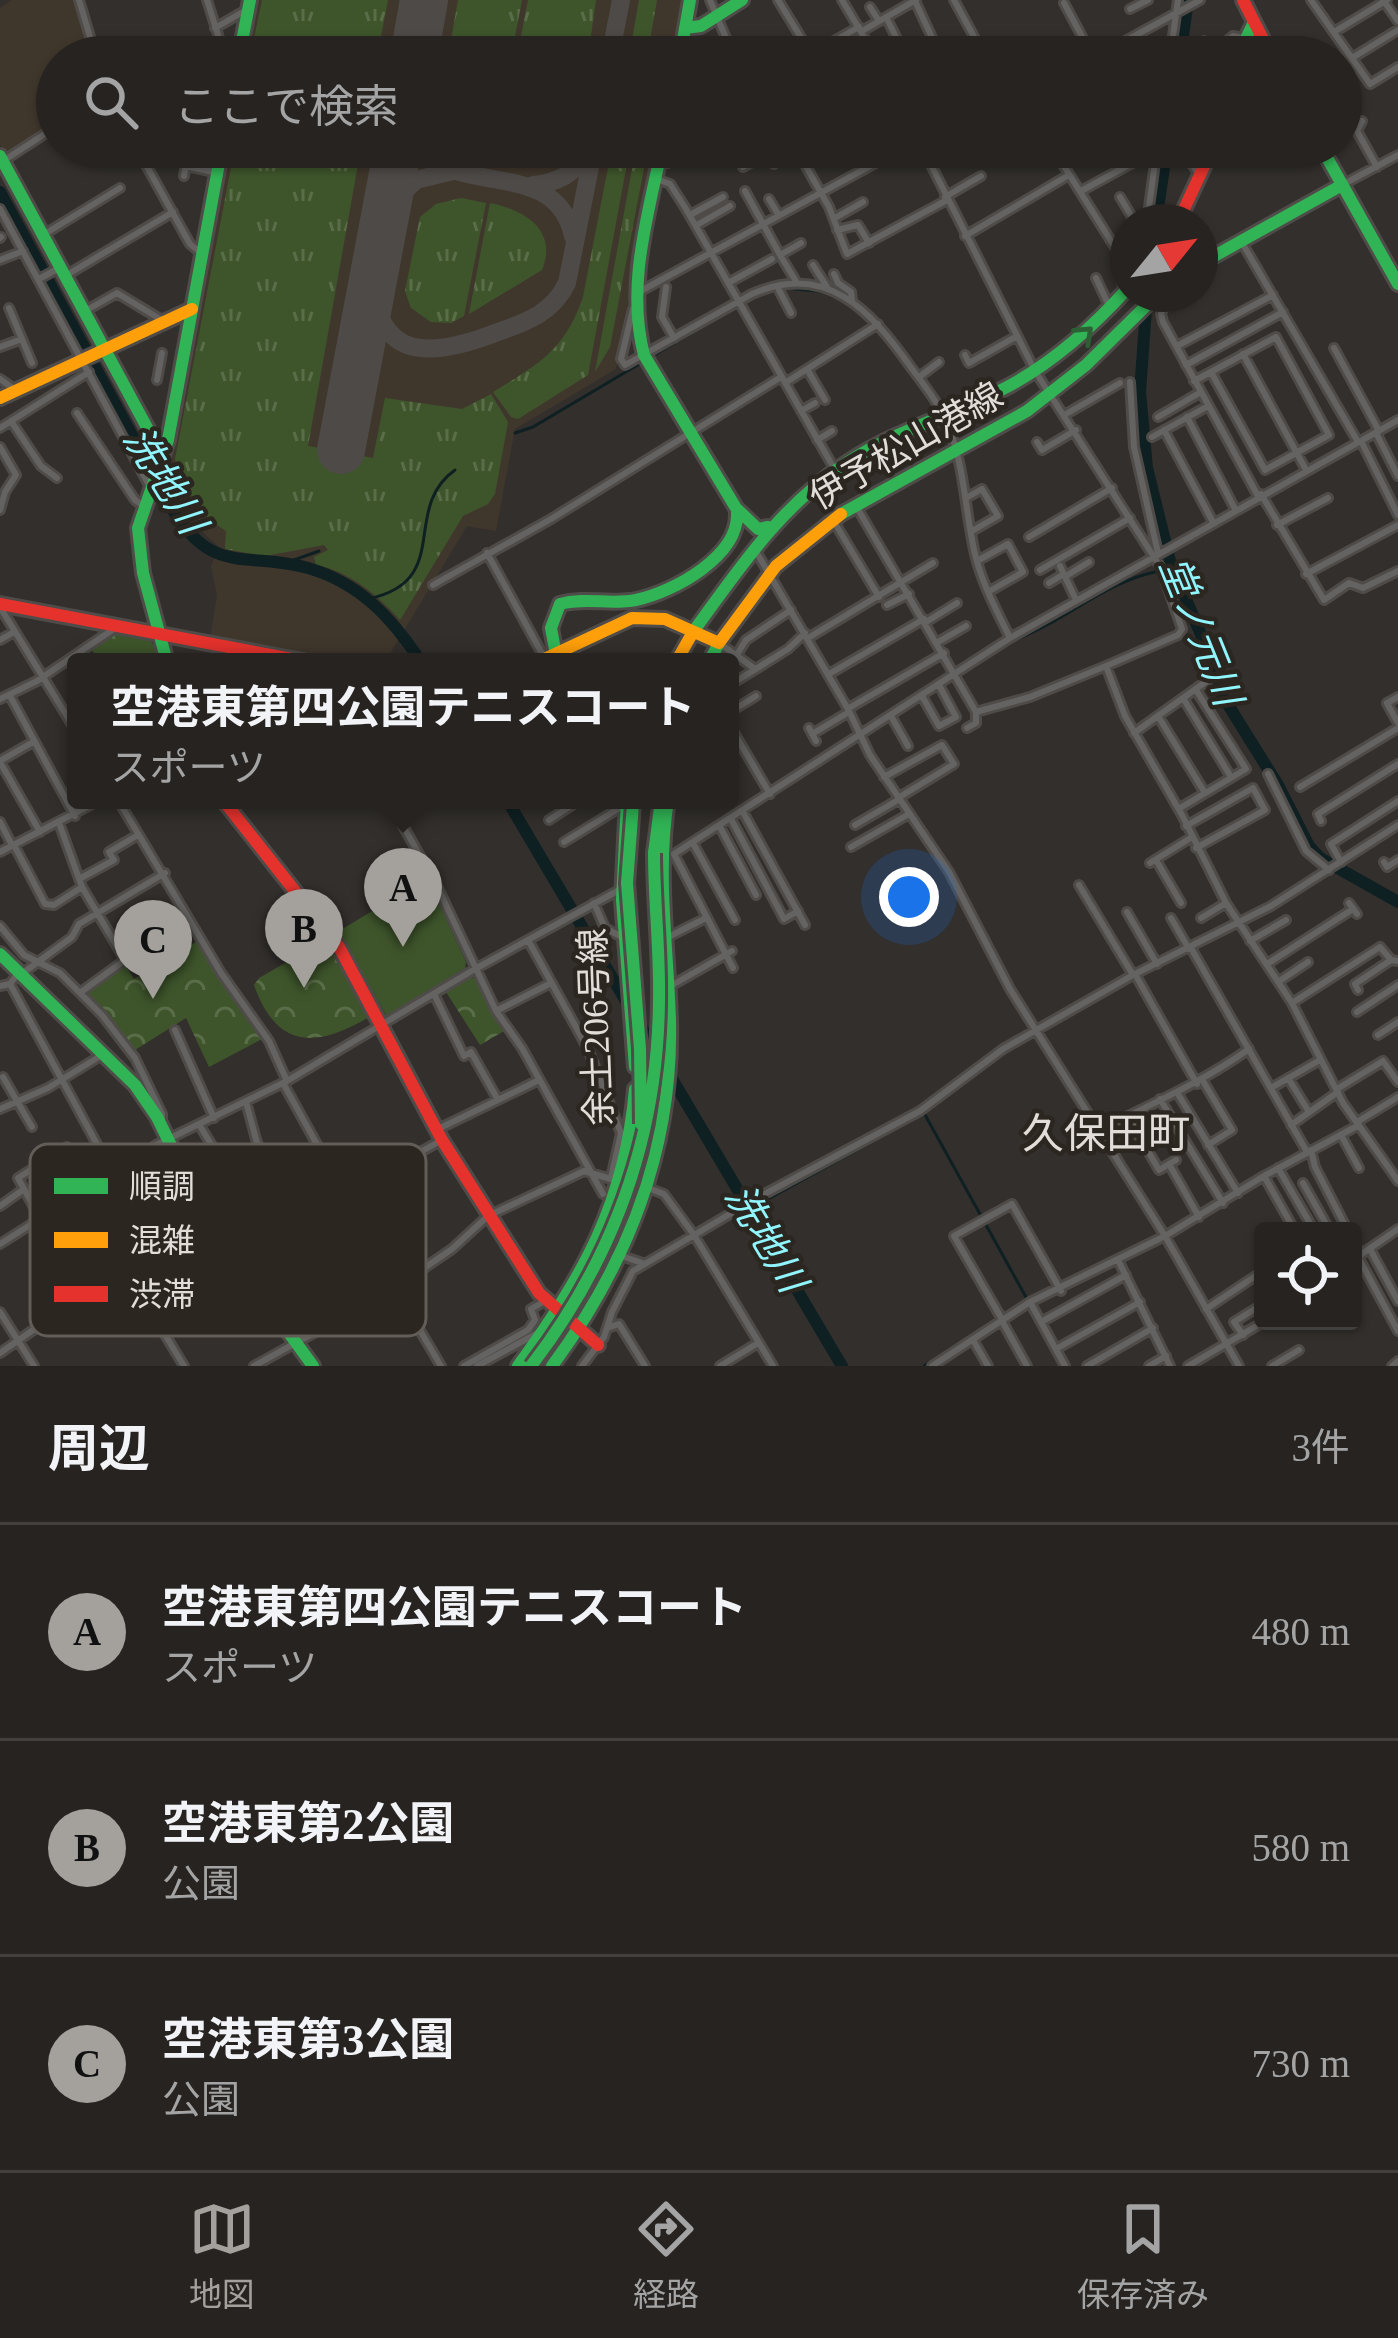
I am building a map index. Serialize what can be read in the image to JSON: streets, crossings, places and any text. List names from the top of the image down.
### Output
{
  "streets": {
    "main road": ["伊予松山港線", "余土206号線"]
  },
  "districts": ["久保田町"],
  "water": ["洗地川", "堂ノ元川"],
  "legend": ["順調", "混雑", "渋滞"],
  "north": "top right",
  "page": {
    "search": "ここで検索",
    "popup": ["空港東第四公園テニスコート", "スポーツ"],
    "pins": ["A", "B", "C"],
    "heading": ["周辺", "3件"],
    "list": [
      {
        "mark": "A",
        "name": "空港東第四公園テニスコート",
        "note": "スポーツ",
        "value": "480 m"
      },
      {
        "mark": "B",
        "name": "空港東第2公園",
        "note": "公園",
        "value": "580 m"
      },
      {
        "mark": "C",
        "name": "空港東第3公園",
        "note": "公園",
        "value": "730 m"
      }
    ],
    "nav": ["地図", "経路", "保存済み"]
  }
}
